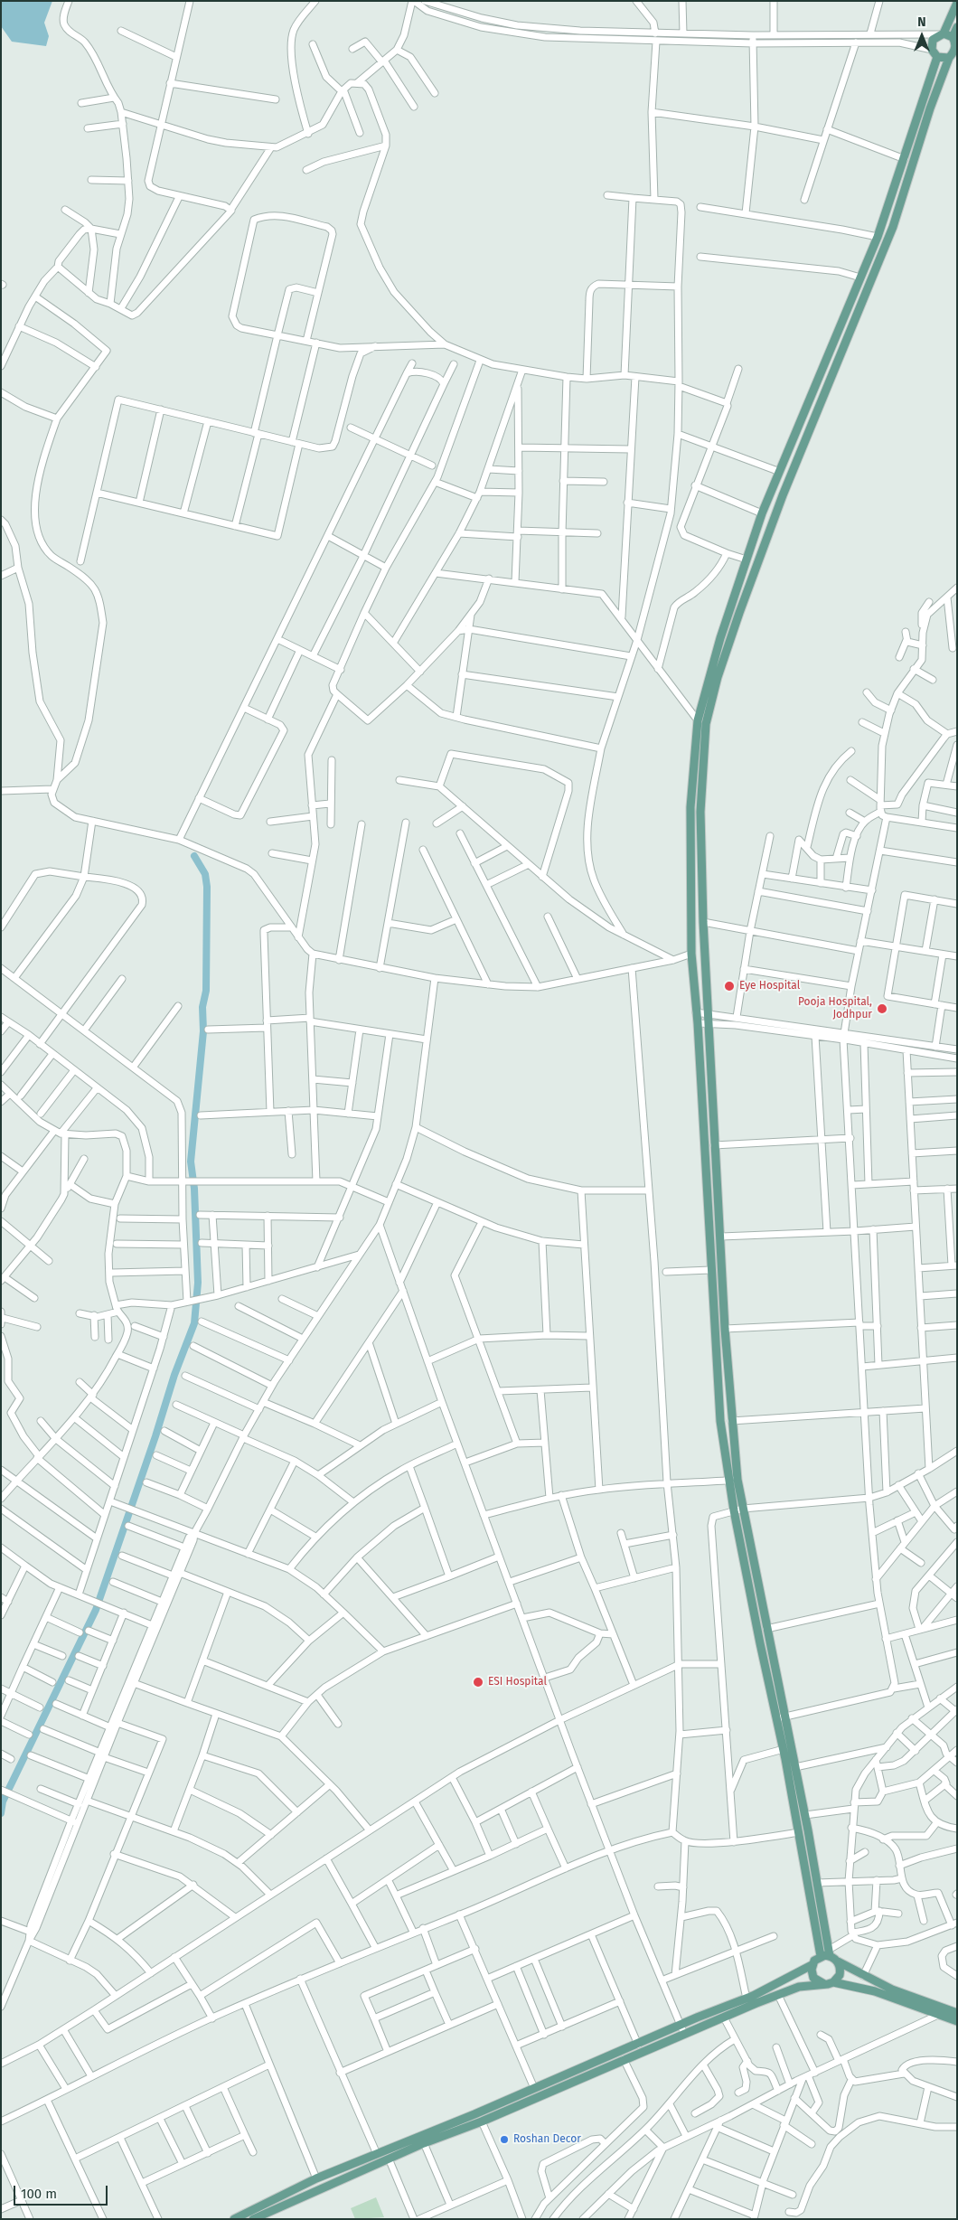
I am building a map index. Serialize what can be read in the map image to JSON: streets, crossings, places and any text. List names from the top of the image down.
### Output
{
  "places": [
    "Eye Hospital",
    "Pooja Hospital, Jodhpur",
    "ESI Hospital",
    "Roshan Decor"
  ],
  "scale_bar": "100 m",
  "north": "top"
}
